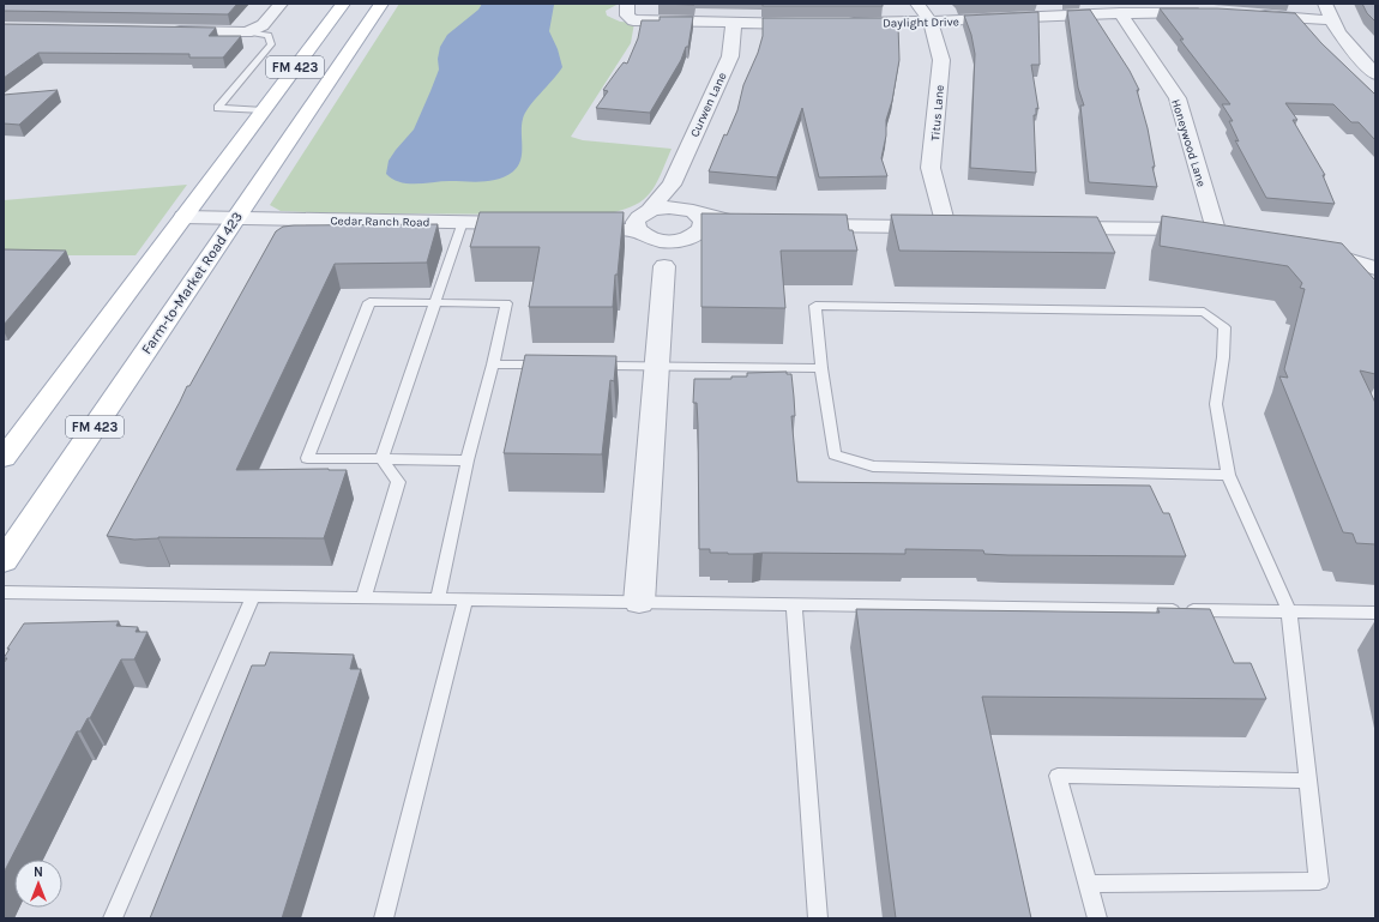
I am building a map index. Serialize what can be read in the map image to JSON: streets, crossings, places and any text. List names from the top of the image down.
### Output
{
  "streets": {
    "main road": ["FM 423", "Farm-to-Market Road 423"],
    "street": [
      "Daylight Drive",
      "Curwen Lane",
      "Titus Lane",
      "Honeywood Lane",
      "Cedar Ranch Road"
    ]
  },
  "crossings": [
    ["Daylight Drive", "Titus Lane"],
    ["Daylight Drive", "Honeywood Lane"],
    ["FM 423", "Cedar Ranch Road"],
    ["Cedar Ranch Road", "Farm-to-Market Road 423"]
  ],
  "north": "top"
}
